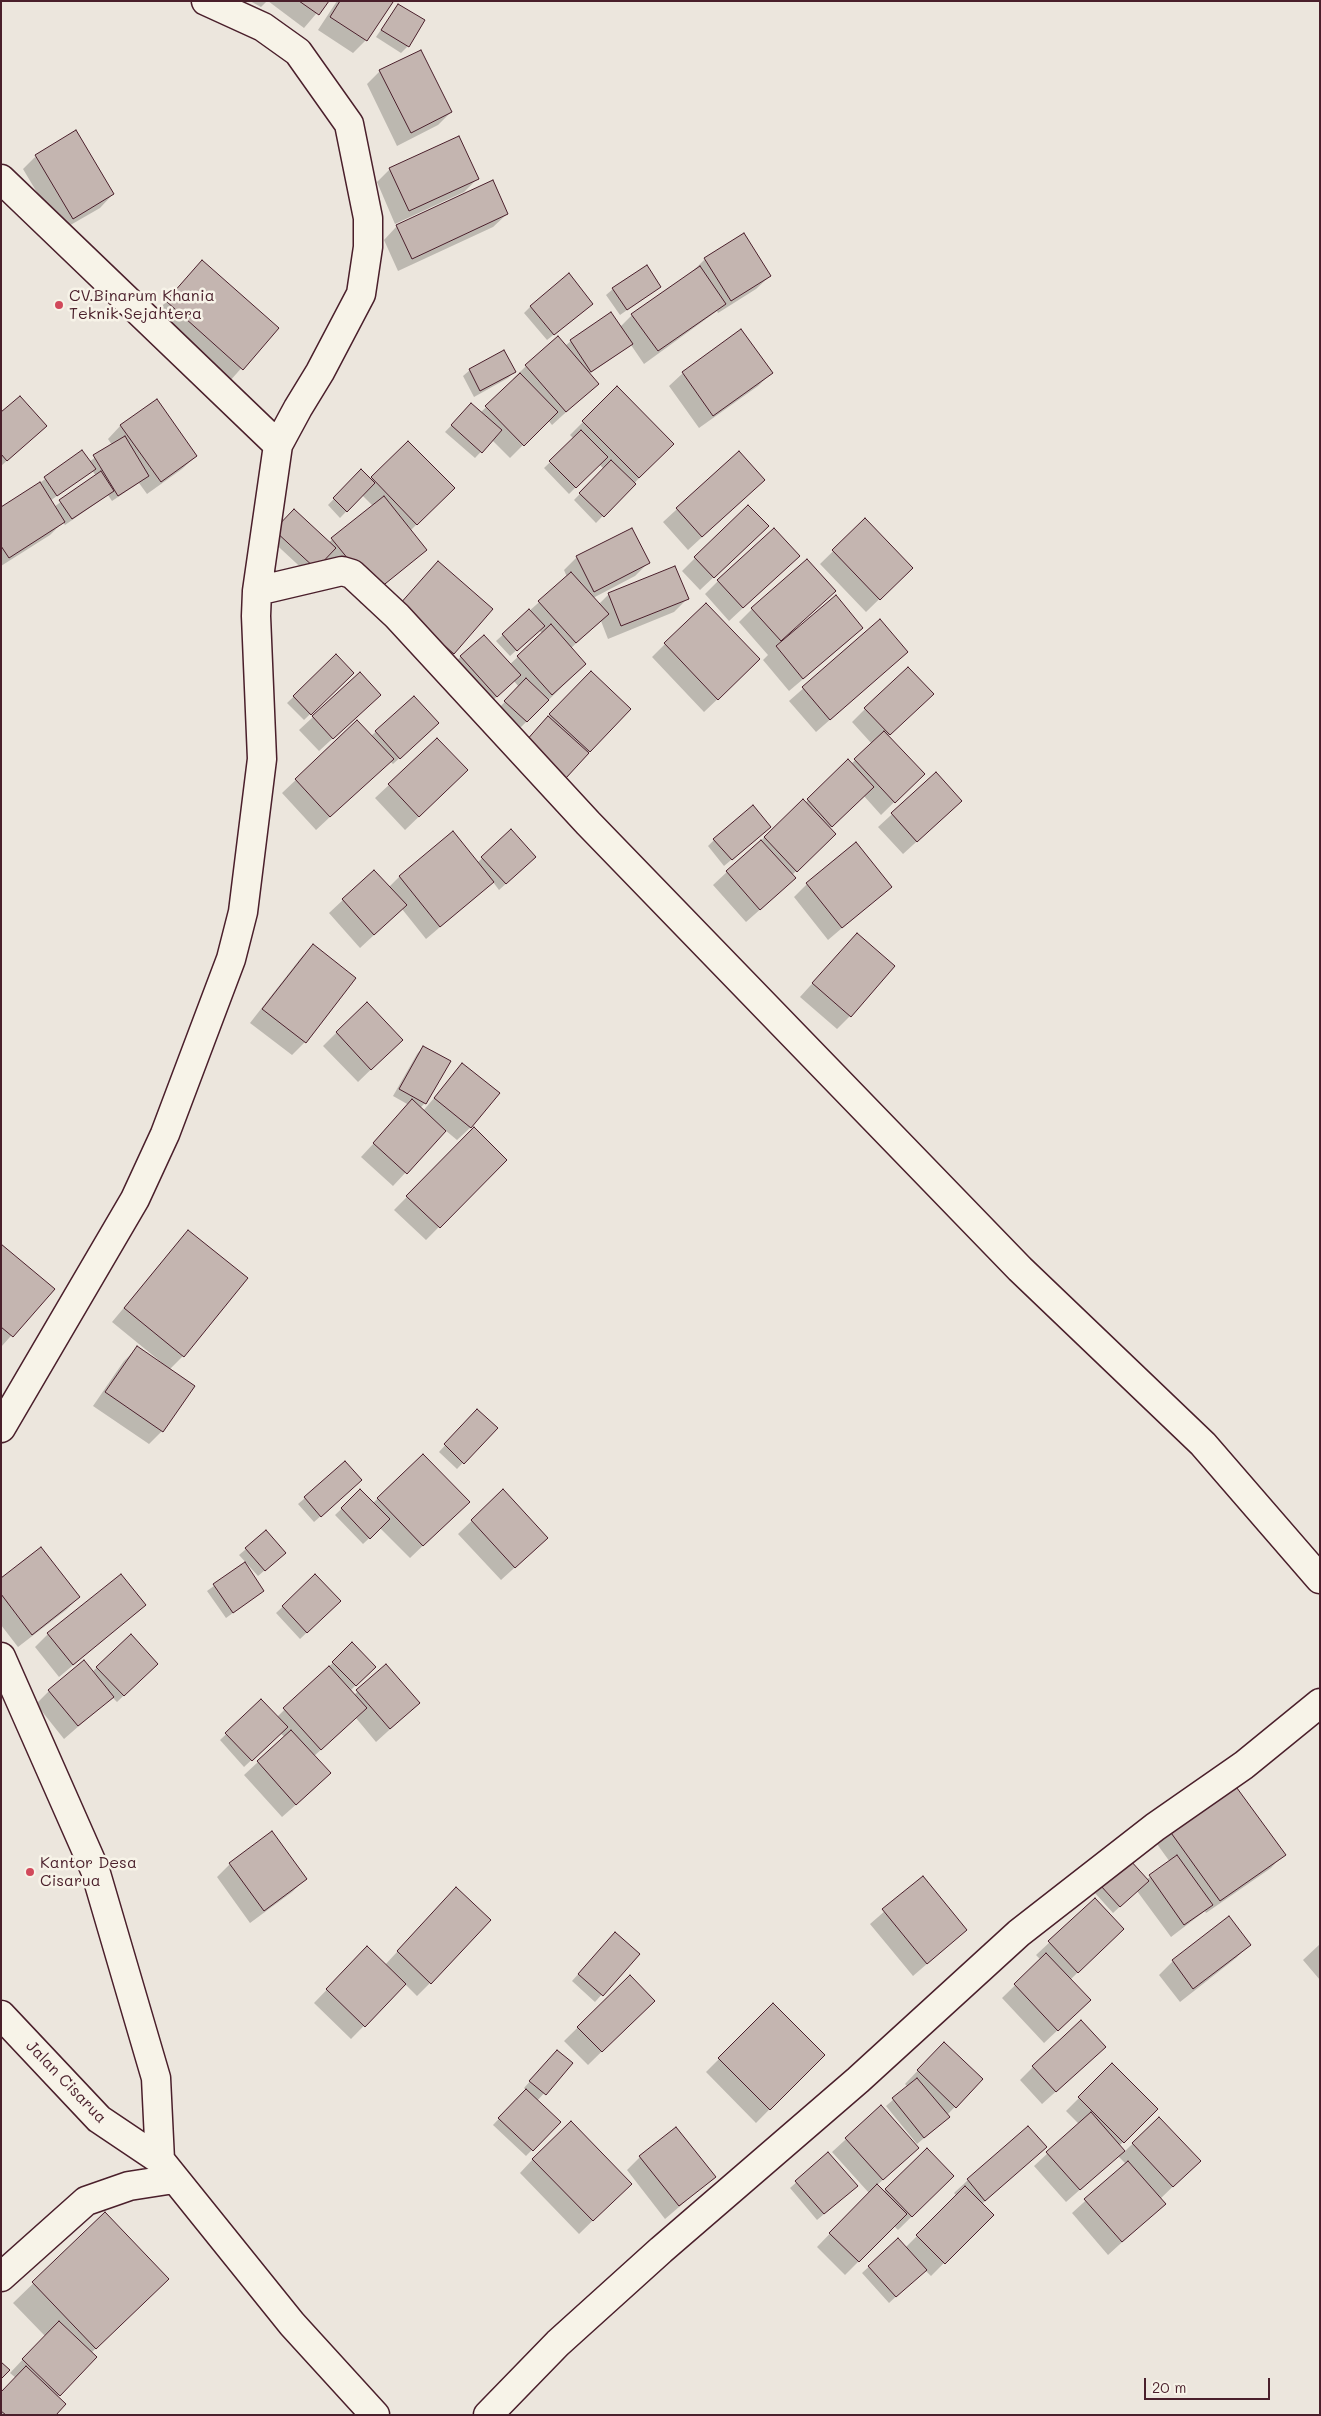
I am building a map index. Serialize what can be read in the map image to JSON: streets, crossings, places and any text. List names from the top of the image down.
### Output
{
  "streets": {
    "street": ["Jalan Cisarua"]
  },
  "places": ["CV.Binarum Khania Teknik Sejahtera", "Kantor Desa Cisarua"],
  "scale_bar": "20 m"
}
